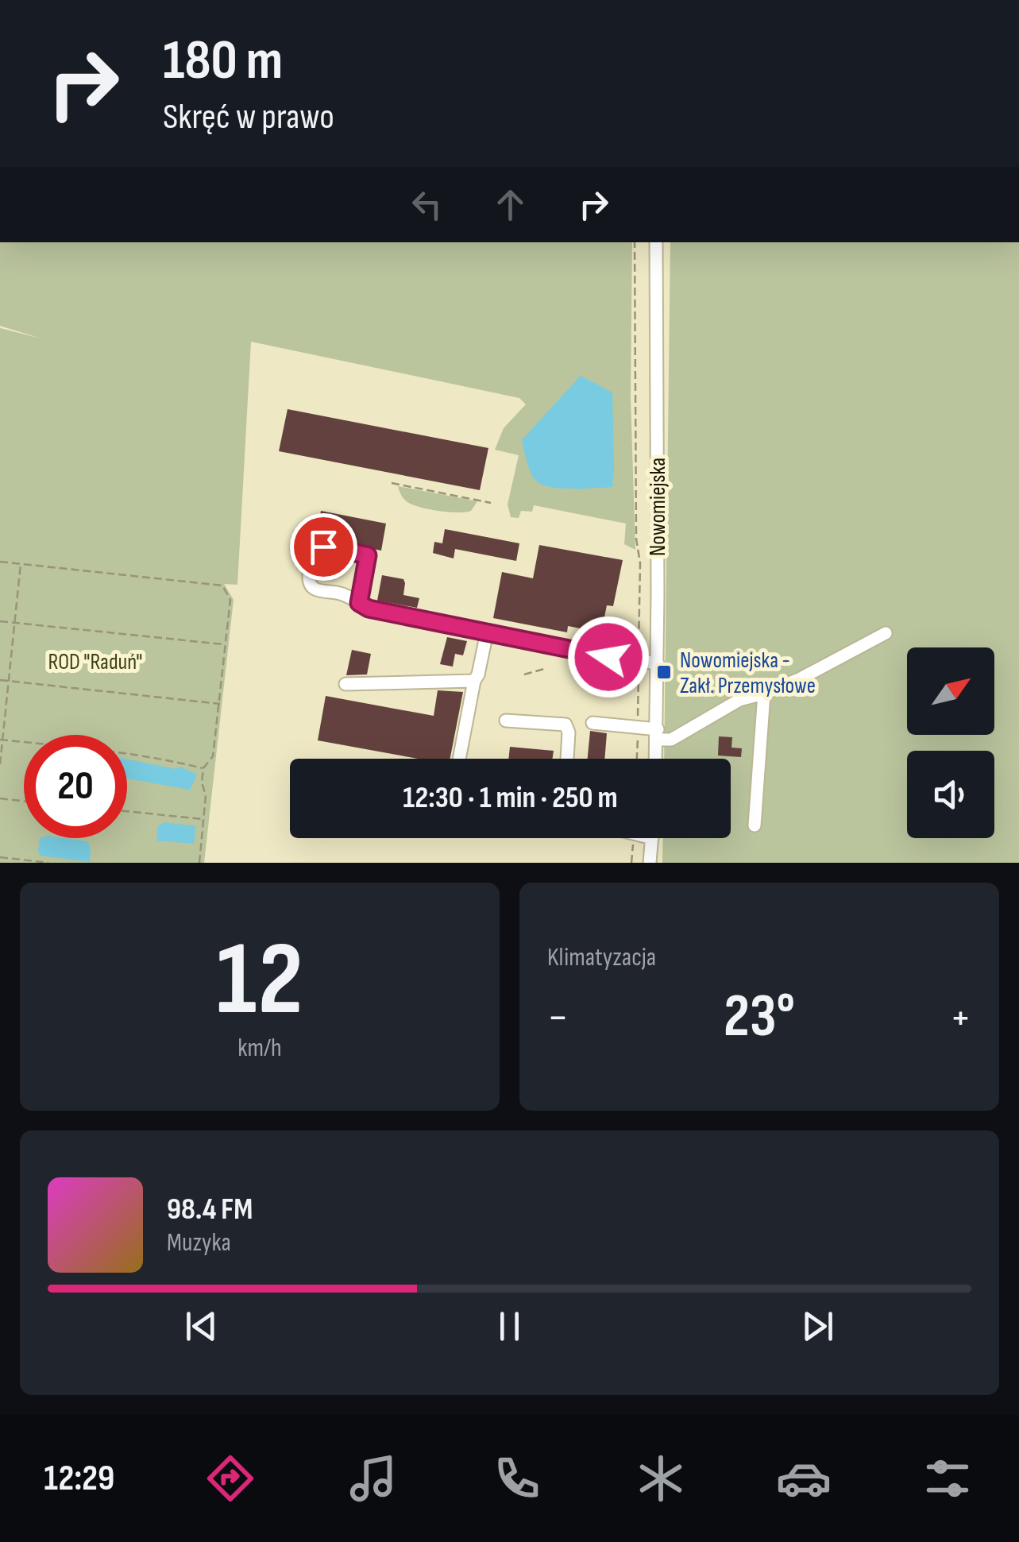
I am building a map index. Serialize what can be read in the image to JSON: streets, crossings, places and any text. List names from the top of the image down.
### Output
{
  "streets": {
    "street": ["Nowomiejska"]
  },
  "parks": ["ROD \"Raduń\""],
  "places": {
    "transit": ["Nowomiejska - Zakł. Przemysłowe"]
  },
  "north": "top right",
  "page": {
    "turn": ["180 m", "Skręć w prawo"],
    "limit": "20",
    "trip": "12:30 · 1 min · 250 m",
    "tile": [
      ["12", "km/h"],
      "Klimatyzacja"
    ],
    "heat": ["−", "23°", "+"],
    "song": ["98.4 FM", "Muzyka"],
    "tabs": "12:29"
  }
}
